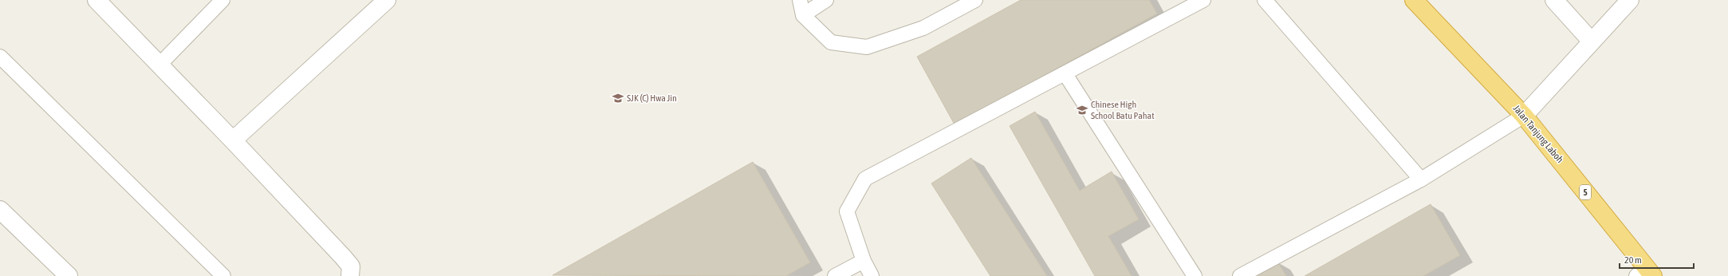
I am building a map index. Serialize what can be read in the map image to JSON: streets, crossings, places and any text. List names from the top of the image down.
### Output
{
  "streets": {
    "highway": ["Jalan Tanjung Laboh", "5"]
  },
  "places": {
    "school or university": ["SJK (C) Hwa Jin", "Chinese High School Batu Pahat"]
  },
  "scale_bar": "20 m"
}
